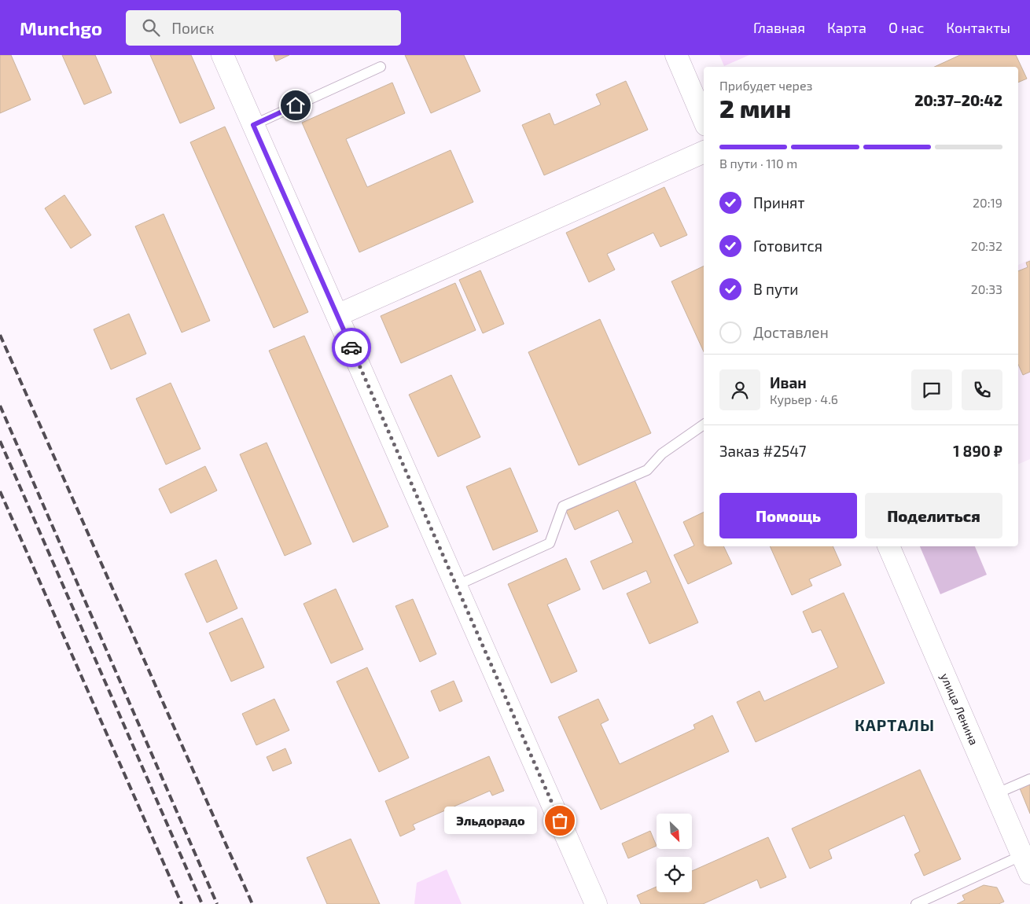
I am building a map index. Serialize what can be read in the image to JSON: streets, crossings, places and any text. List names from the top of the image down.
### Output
{
  "streets": {
    "street": ["улица Ленина"]
  },
  "districts": ["КАРТАЛЫ"],
  "places": ["Эльдорадо"],
  "north": "bottom right",
  "page": {
    "header": "Munchgo",
    "search": "Поиск",
    "nav": [
      "Главная",
      "Карта",
      "О нас",
      "Контакты"
    ],
    "heading": ["2 мин", "Прибудет через", "20:37–20:42"],
    "panel": [
      "Иван",
      "Курьер · 4.6",
      "Заказ #2547",
      "1 890 ₽"
    ],
    "bar": "В пути · 110 m",
    "list": [
      ["Принят", "20:19"],
      ["Готовится", "20:32"],
      ["В пути", "20:33"],
      "Доставлен"
    ],
    "buttons": ["Помощь", "Поделиться"],
    "bubble": "Эльдорадо"
  }
}
